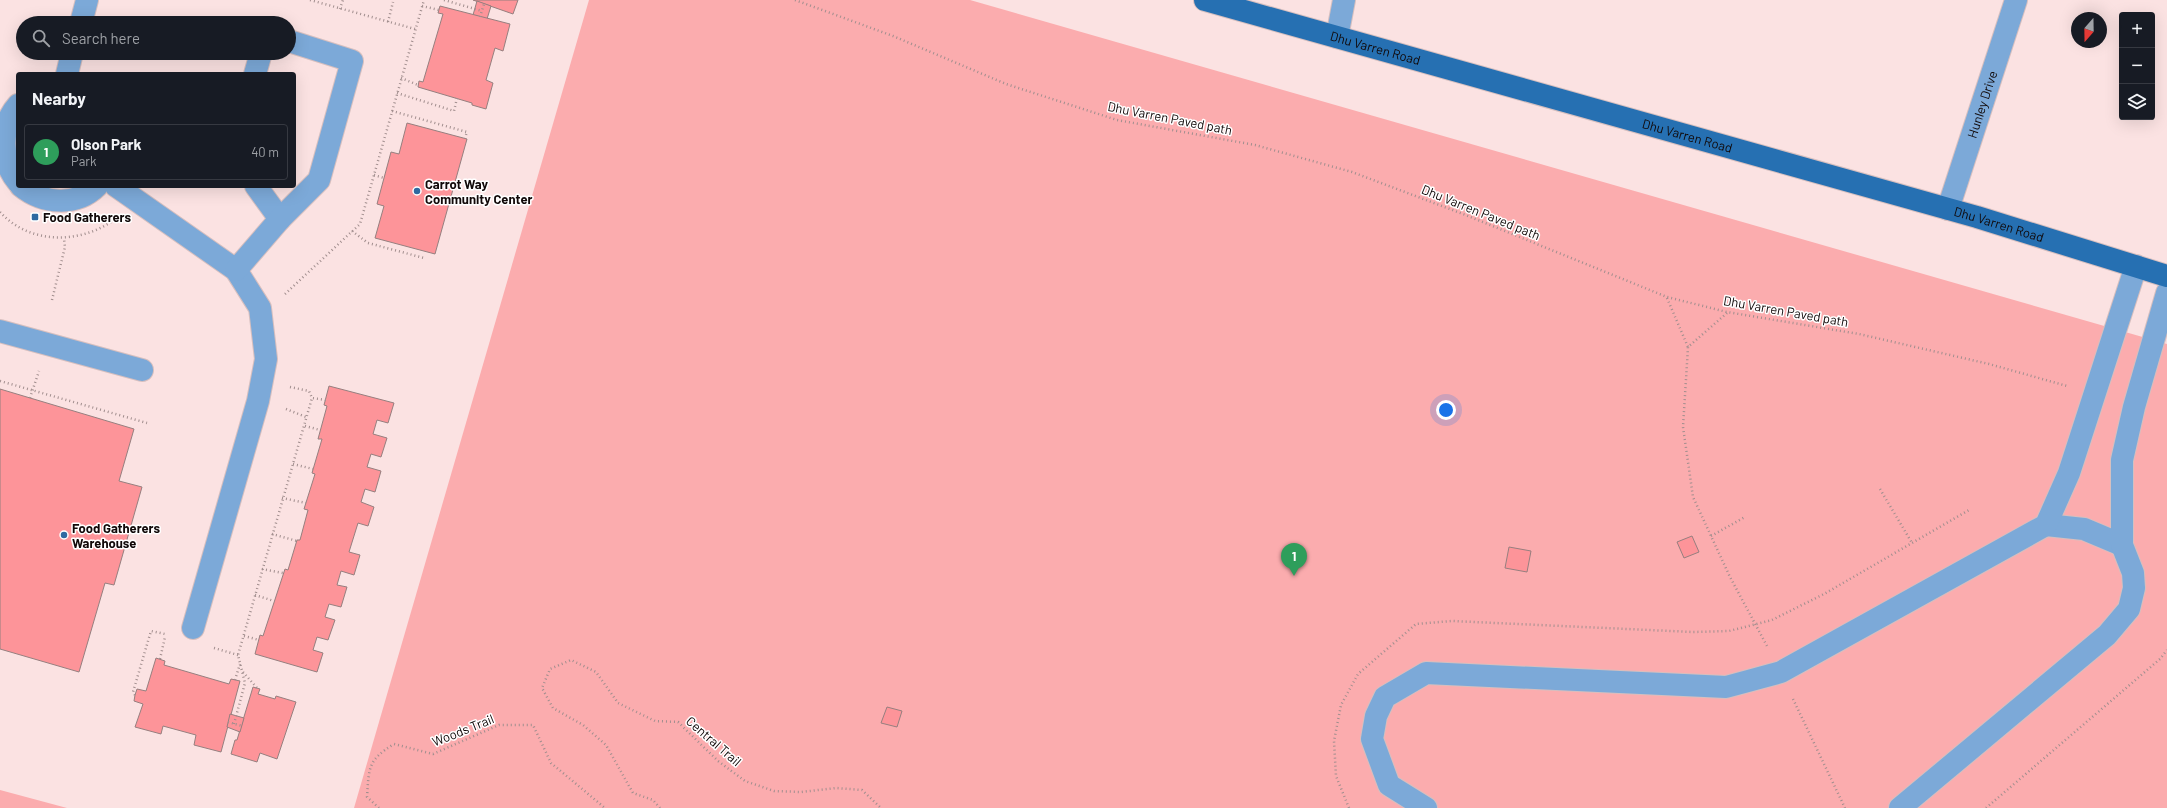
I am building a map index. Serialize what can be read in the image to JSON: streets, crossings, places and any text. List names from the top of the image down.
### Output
{
  "streets": {
    "main road": ["Dhu Varren Road"],
    "street": ["Hunley Drive"],
    "path": ["Dhu Varren Paved path", "Woods Trail", "Central Trail"]
  },
  "crossings": [
    ["Dhu Varren Road", "Hunley Drive"]
  ],
  "places": {
    "other": ["Carrot Way Community Center", "Food Gatherers Warehouse"],
    "transit": ["Food Gatherers"]
  },
  "north": "bottom",
  "page": {
    "map_buttons": ["+", "−"],
    "search": "Search here",
    "heading": "Nearby",
    "list": [
      {
        "mark": "1",
        "name": "Olson Park",
        "note": "Park",
        "value": "40 m"
      }
    ],
    "pins": "1"
  }
}
